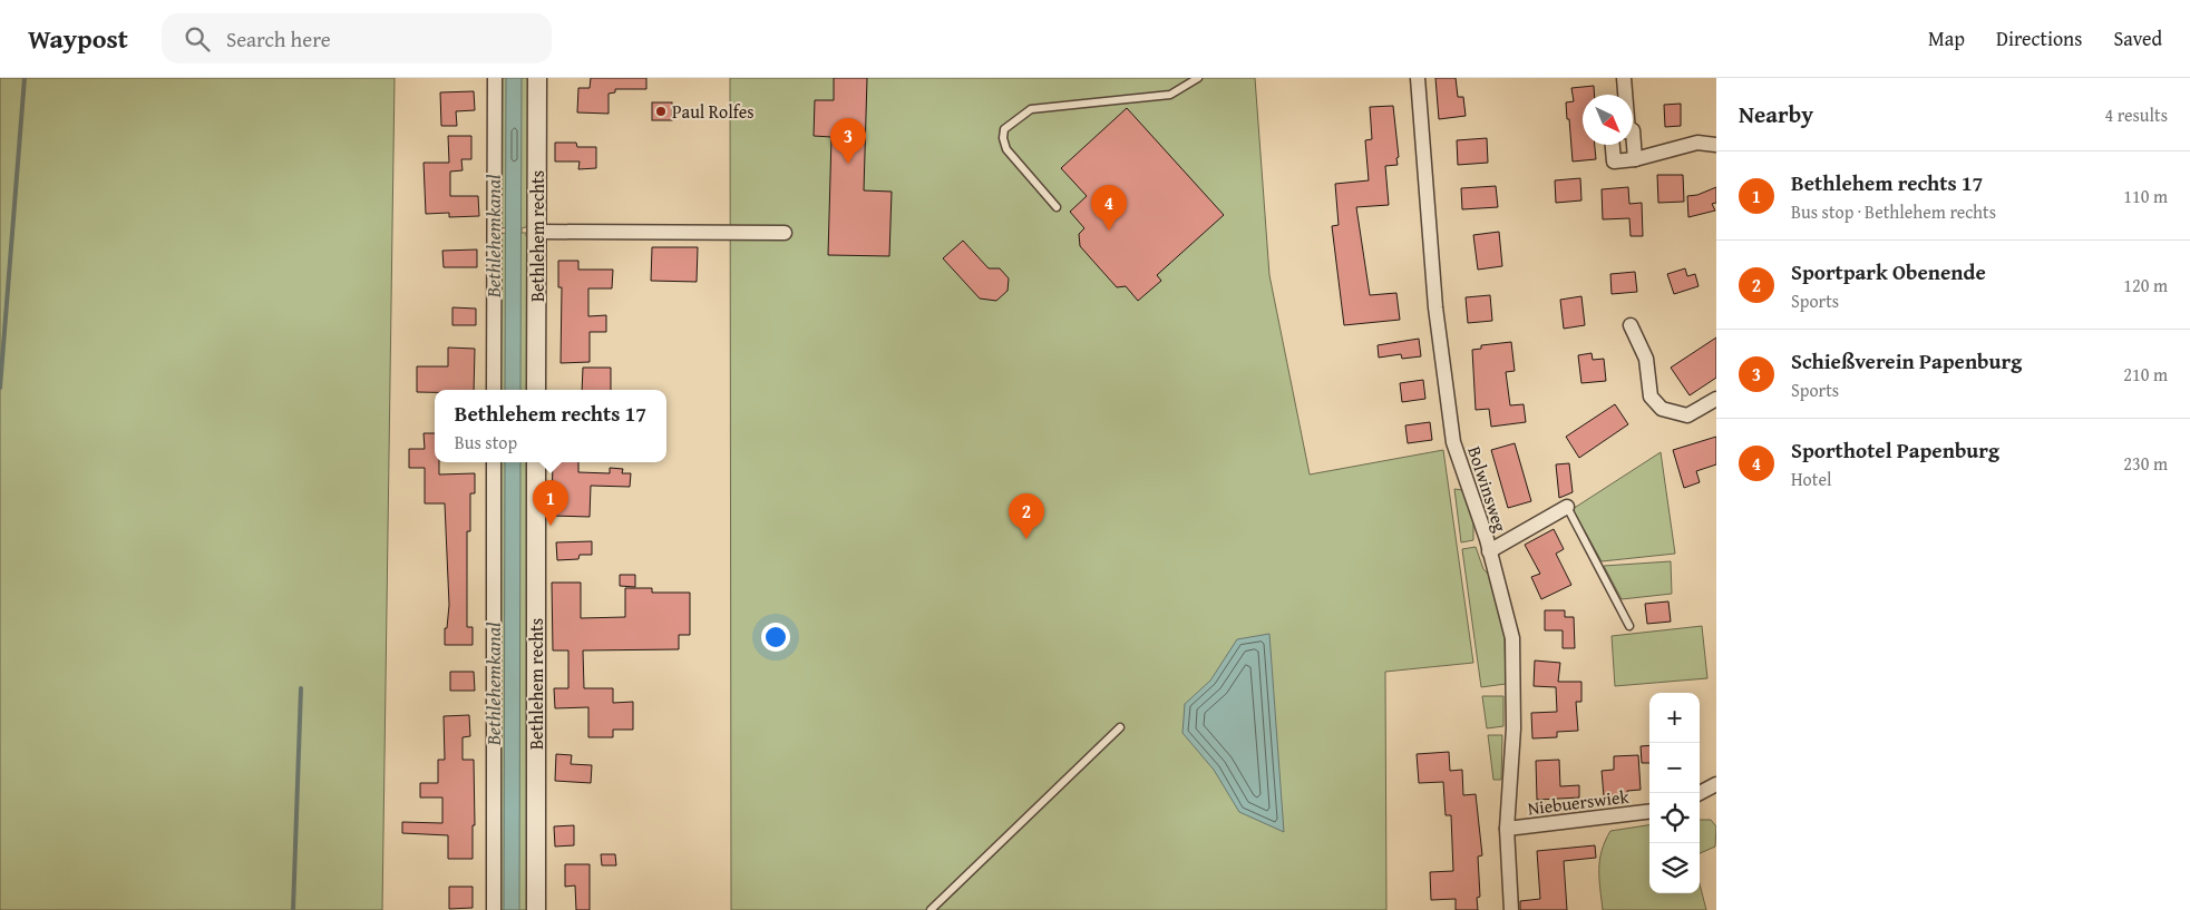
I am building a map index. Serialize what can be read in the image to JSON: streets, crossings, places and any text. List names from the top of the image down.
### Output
{
  "streets": {
    "street": ["Bethlehem rechts", "Bolwinsweg", "Niebuerswiek"]
  },
  "crossings": [
    ["Bolwinsweg", "Niebuerswiek"]
  ],
  "water": ["Bethlehemkanal"],
  "places": ["Paul Rolfes"],
  "north": "bottom right",
  "page": {
    "header": "Waypost",
    "search": "Search here",
    "nav": ["Map", "Directions", "Saved"],
    "heading": ["Nearby", "4 results"],
    "pins": [
      "3",
      "4",
      "1",
      "2"
    ],
    "list": [
      {
        "mark": "1",
        "name": "Bethlehem rechts 17",
        "note": "Bus stop · Bethlehem rechts",
        "value": "110 m"
      },
      {
        "mark": "2",
        "name": "Sportpark Obenende",
        "note": "Sports",
        "value": "120 m"
      },
      {
        "mark": "3",
        "name": "Schießverein Papenburg",
        "note": "Sports",
        "value": "210 m"
      },
      {
        "mark": "4",
        "name": "Sporthotel Papenburg",
        "note": "Hotel",
        "value": "230 m"
      }
    ],
    "popup": ["Bethlehem rechts 17", "Bus stop"],
    "map_buttons": ["+", "−"]
  }
}
